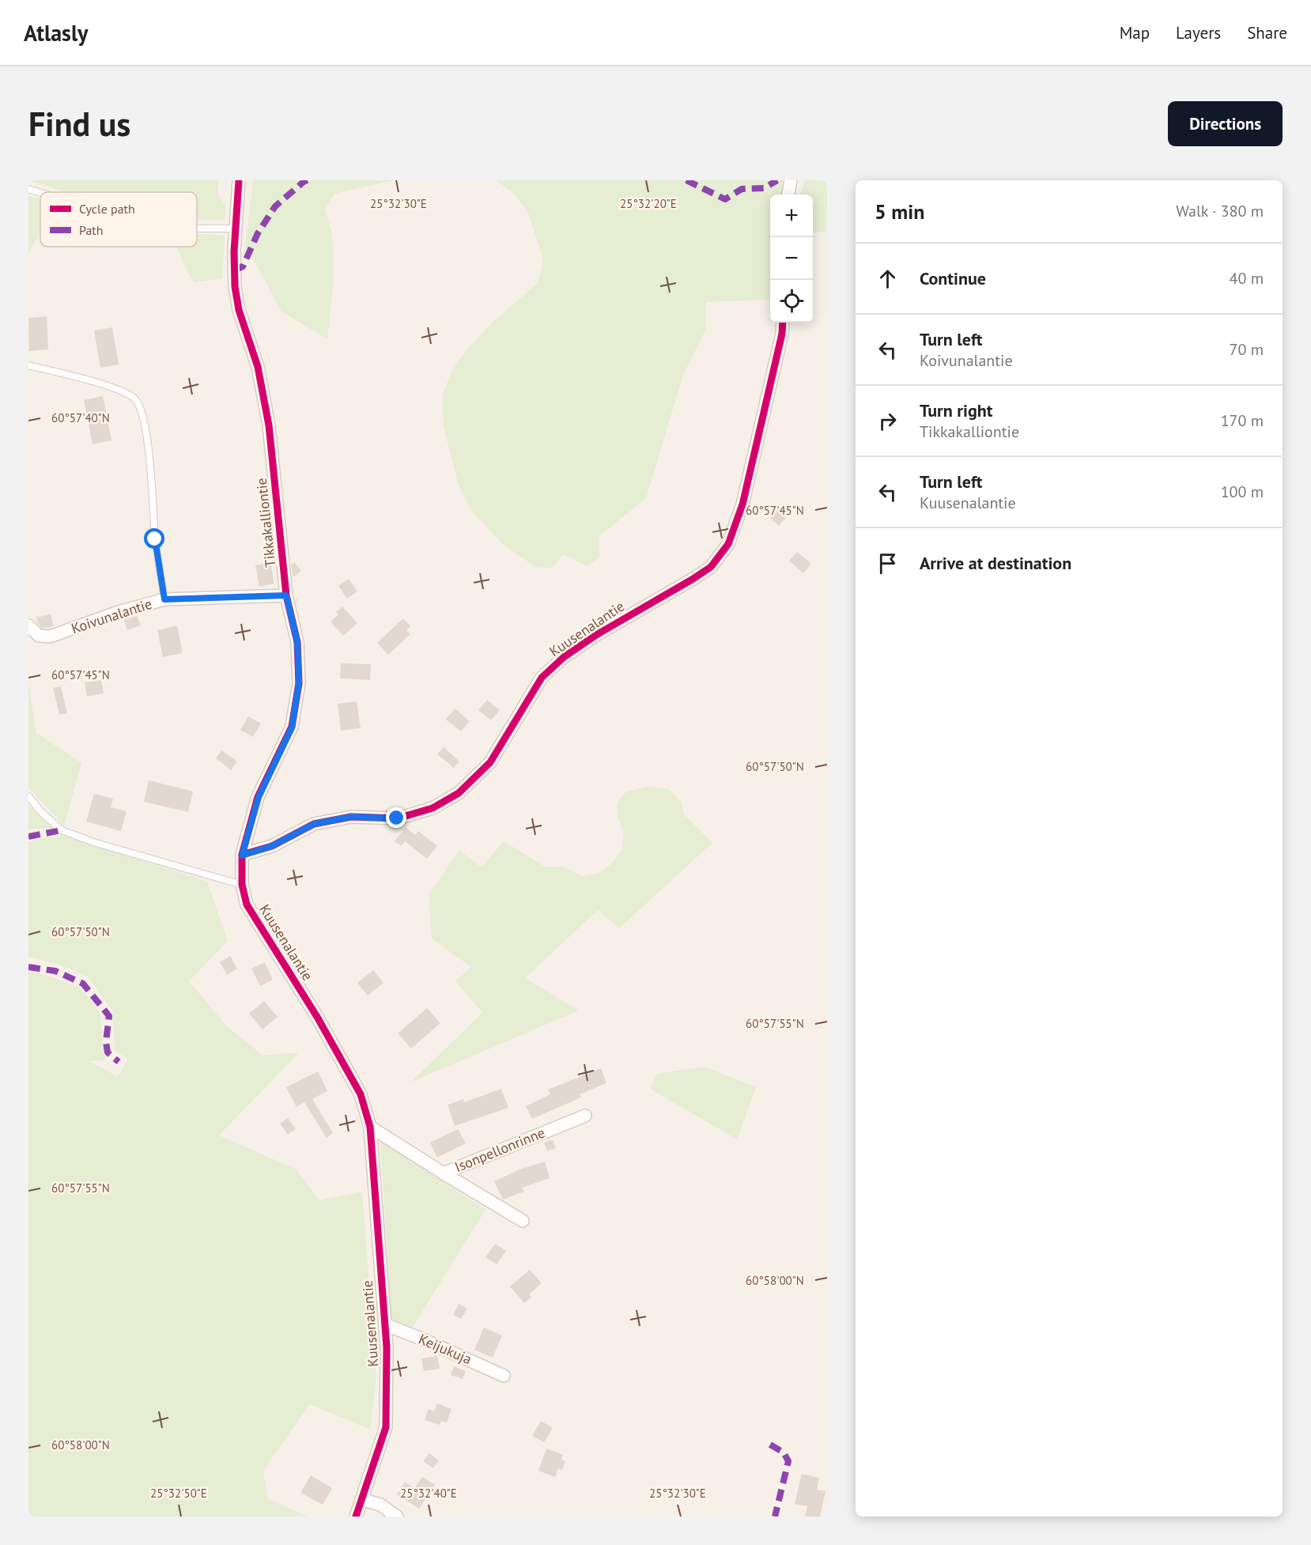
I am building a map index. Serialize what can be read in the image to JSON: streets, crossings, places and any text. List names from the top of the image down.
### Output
{
  "streets": {
    "street": [
      "Tikkakalliontie",
      "Koivunalantie",
      "Kuusenalantie",
      "Isonpellonrinne",
      "Keijukuja"
    ]
  },
  "crossings": [
    ["Tikkakalliontie", "Koivunalantie"],
    ["Tikkakalliontie", "Kuusenalantie"],
    ["Kuusenalantie", "Isonpellonrinne"],
    ["Kuusenalantie", "Keijukuja"]
  ],
  "legend": ["Cycle path", "Path"],
  "page": {
    "header": "Atlasly",
    "nav": ["Map", "Layers", "Share"],
    "buttons": "Directions",
    "title": "Find us",
    "heading": ["5 min", "Walk · 380 m"],
    "map_buttons": ["+", "−"],
    "list": [
      ["Continue", "40 m"],
      ["Turn left", "Koivunalantie", "70 m"],
      ["Turn right", "Tikkakalliontie", "170 m"],
      ["Turn left", "Kuusenalantie", "100 m"],
      "Arrive at destination"
    ]
  },
  "coordinates": [
    "25°32'30\"E",
    "25°32'20\"E",
    "60°57'40\"N",
    "60°57'45\"N",
    "60°57'50\"N",
    "60°57'55\"N",
    "60°58'00\"N",
    "25°32'50\"E",
    "25°32'40\"E"
  ]
}
